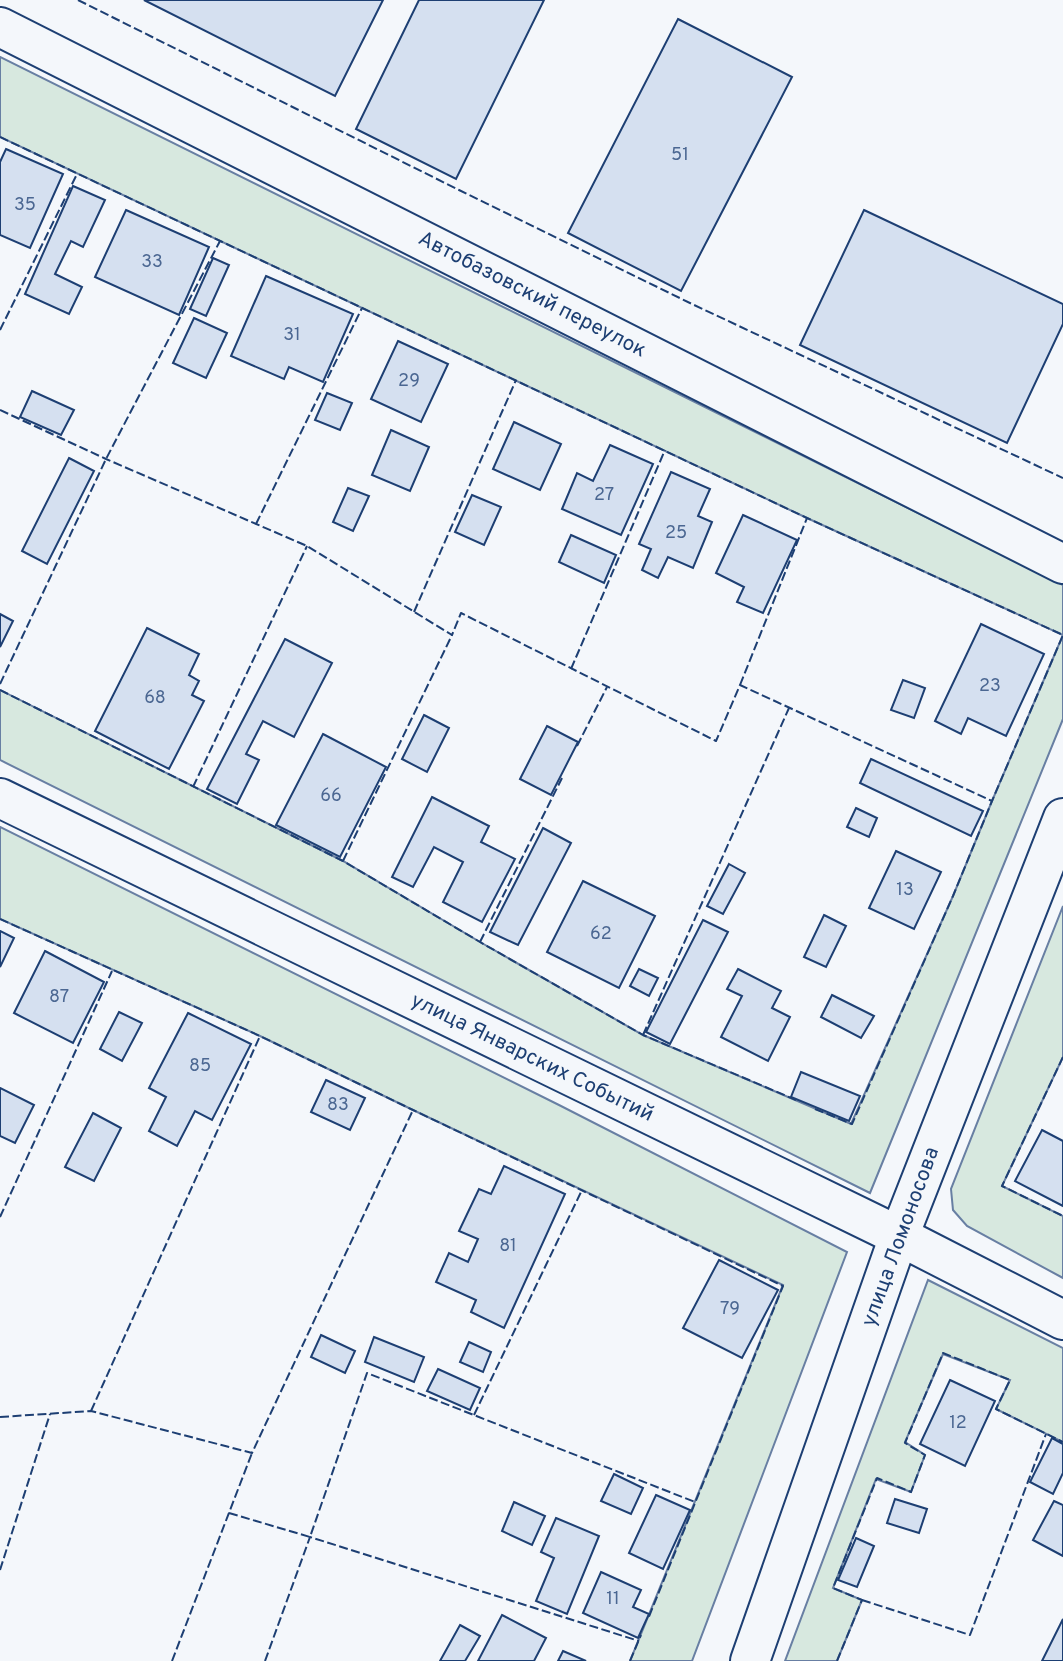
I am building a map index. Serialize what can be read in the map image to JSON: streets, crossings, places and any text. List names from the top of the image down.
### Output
{
  "streets": {
    "street": ["Автобазовский переулок", "улица Январских Событий", "улица Ломоносова"]
  },
  "crossings": [
    ["улица Январских Событий", "улица Ломоносова"]
  ],
  "house_numbers": [
    "51",
    "35",
    "33",
    "31",
    "29",
    "27",
    "25",
    "23",
    "68",
    "66",
    "13",
    "62",
    "87",
    "85",
    "83",
    "81",
    "79",
    "12",
    "11"
  ]
}
